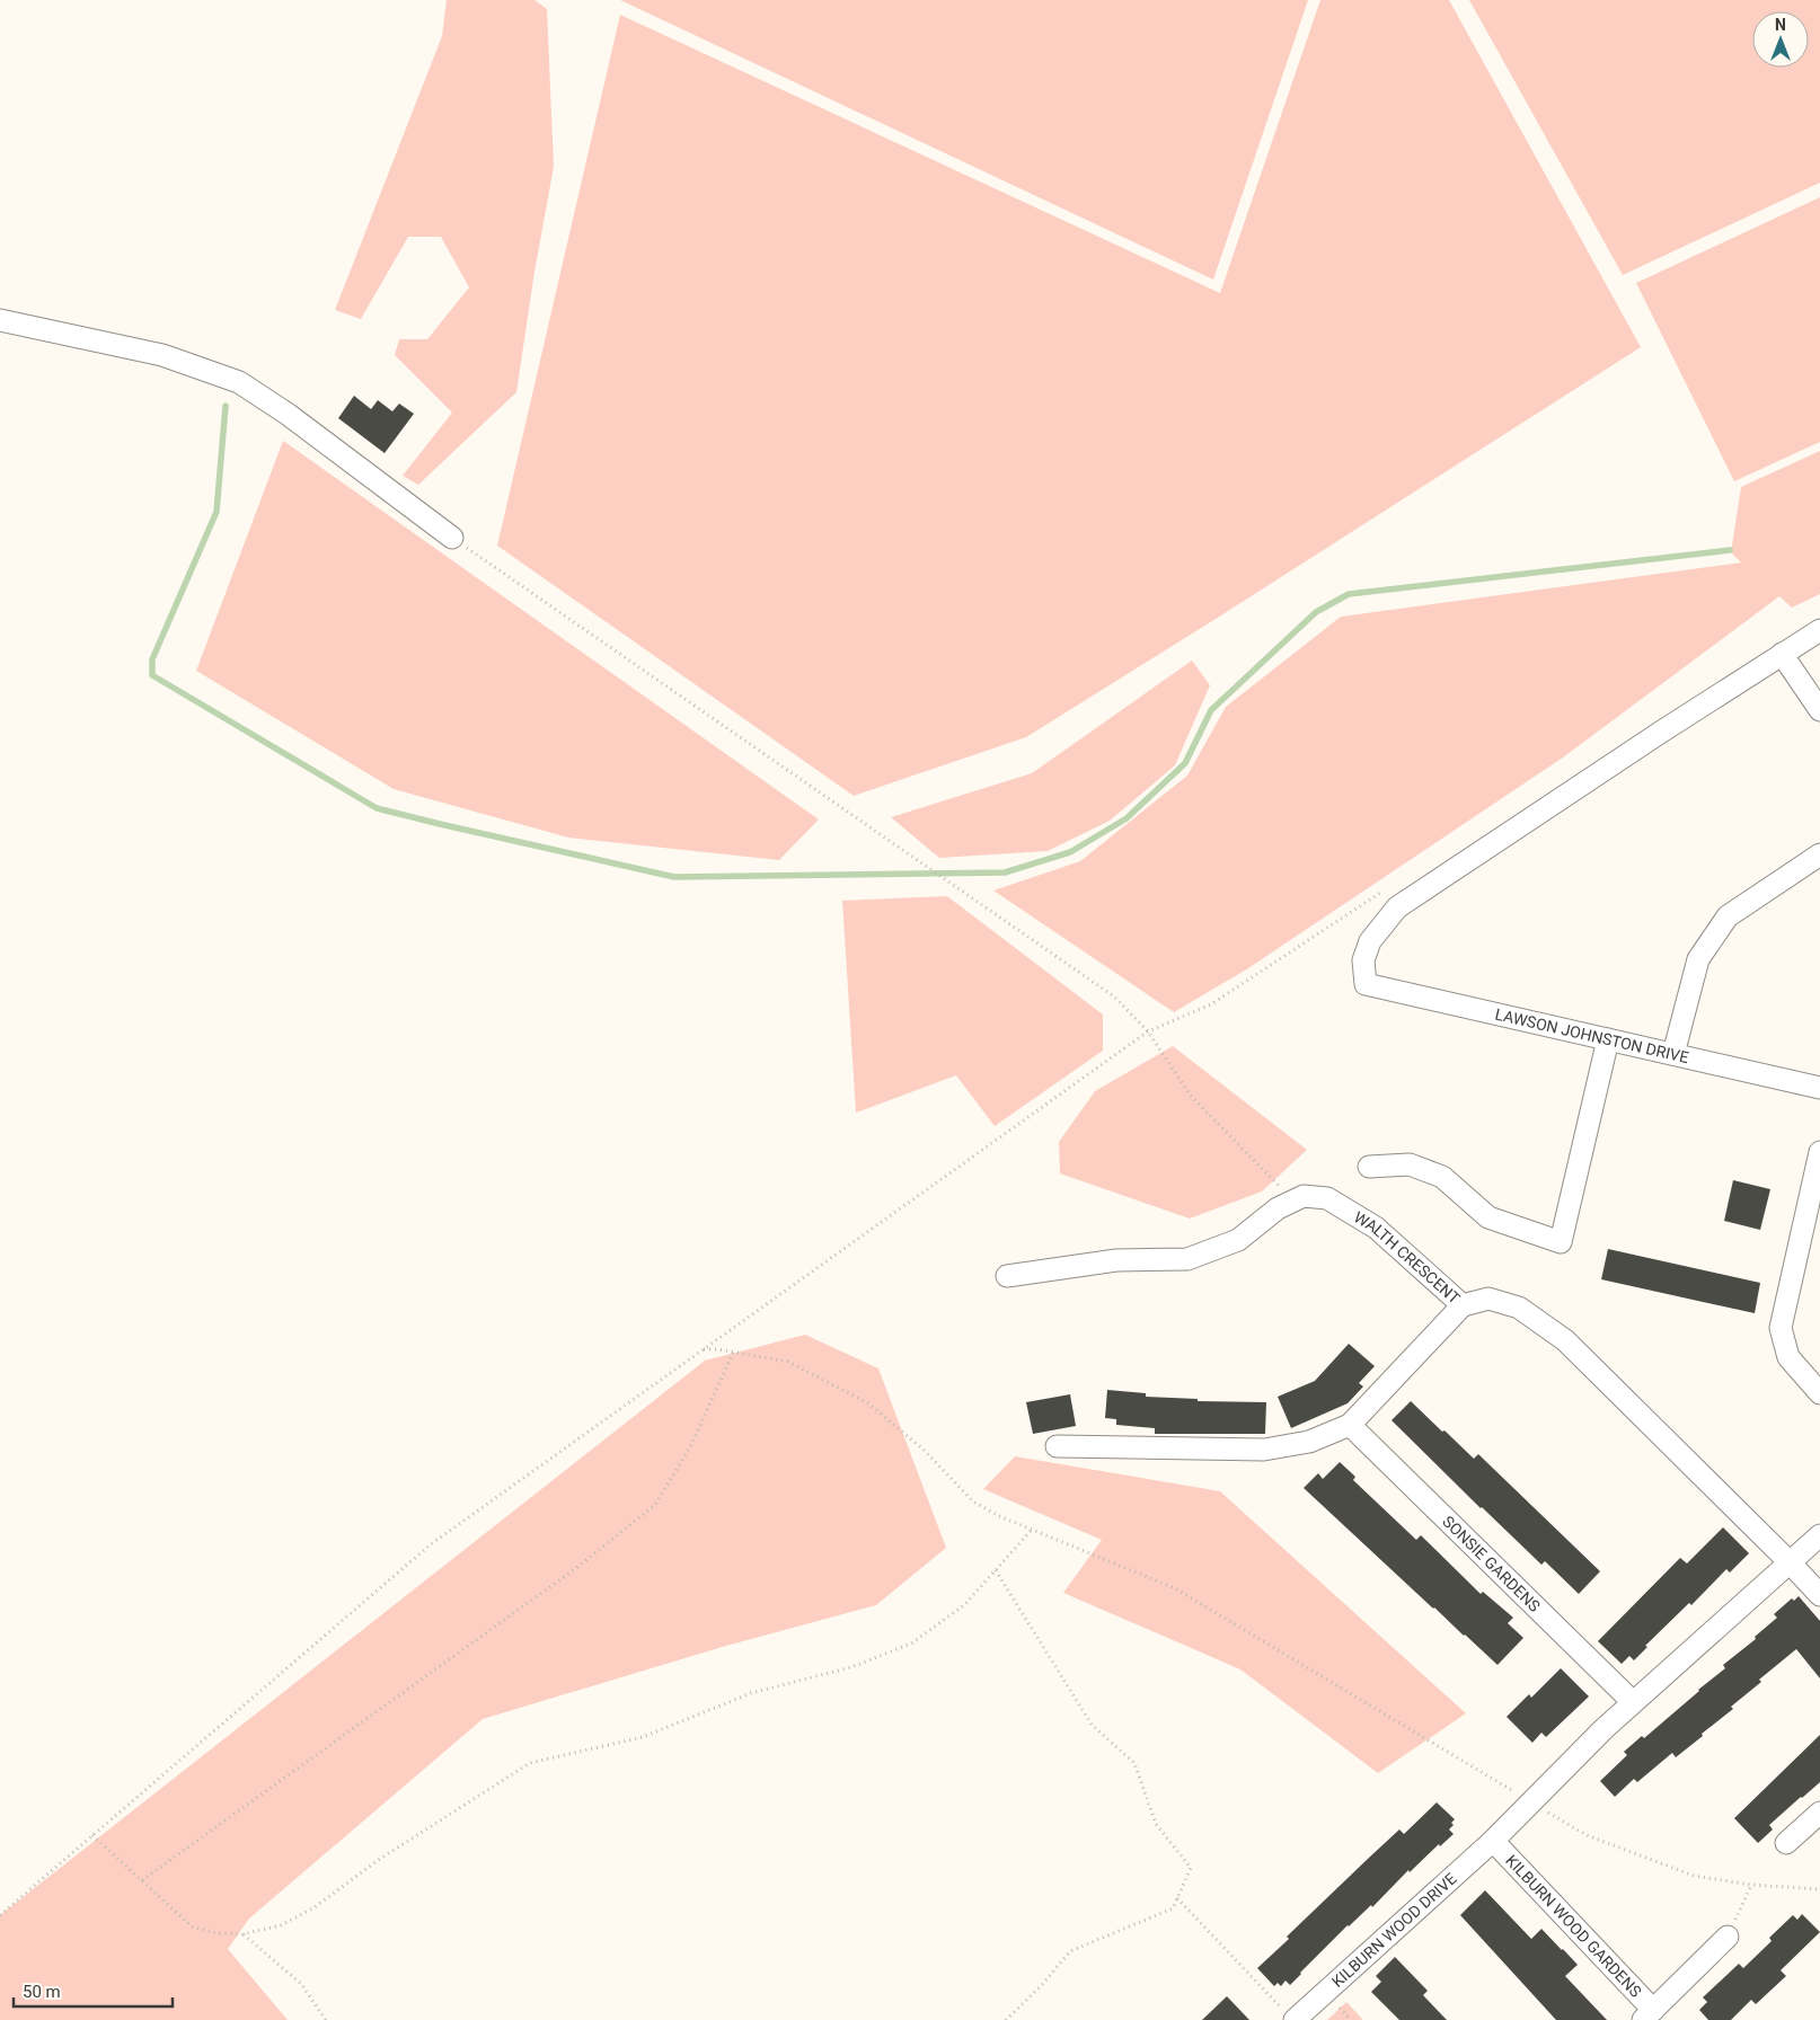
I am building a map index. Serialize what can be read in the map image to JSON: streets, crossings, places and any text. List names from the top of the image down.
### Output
{
  "streets": {
    "street": [
      "LAWSON JOHNSTON DRIVE",
      "WALTH CRESCENT",
      "SONSIE GARDENS",
      "KILBURN WOOD GARDENS",
      "KILBURN WOOD DRIVE"
    ]
  },
  "crossings": [
    ["WALTH CRESCENT", "KILBURN WOOD DRIVE"],
    ["SONSIE GARDENS", "KILBURN WOOD DRIVE"],
    ["KILBURN WOOD GARDENS", "KILBURN WOOD DRIVE"]
  ],
  "scale_bar": "50 m",
  "north": "top"
}
